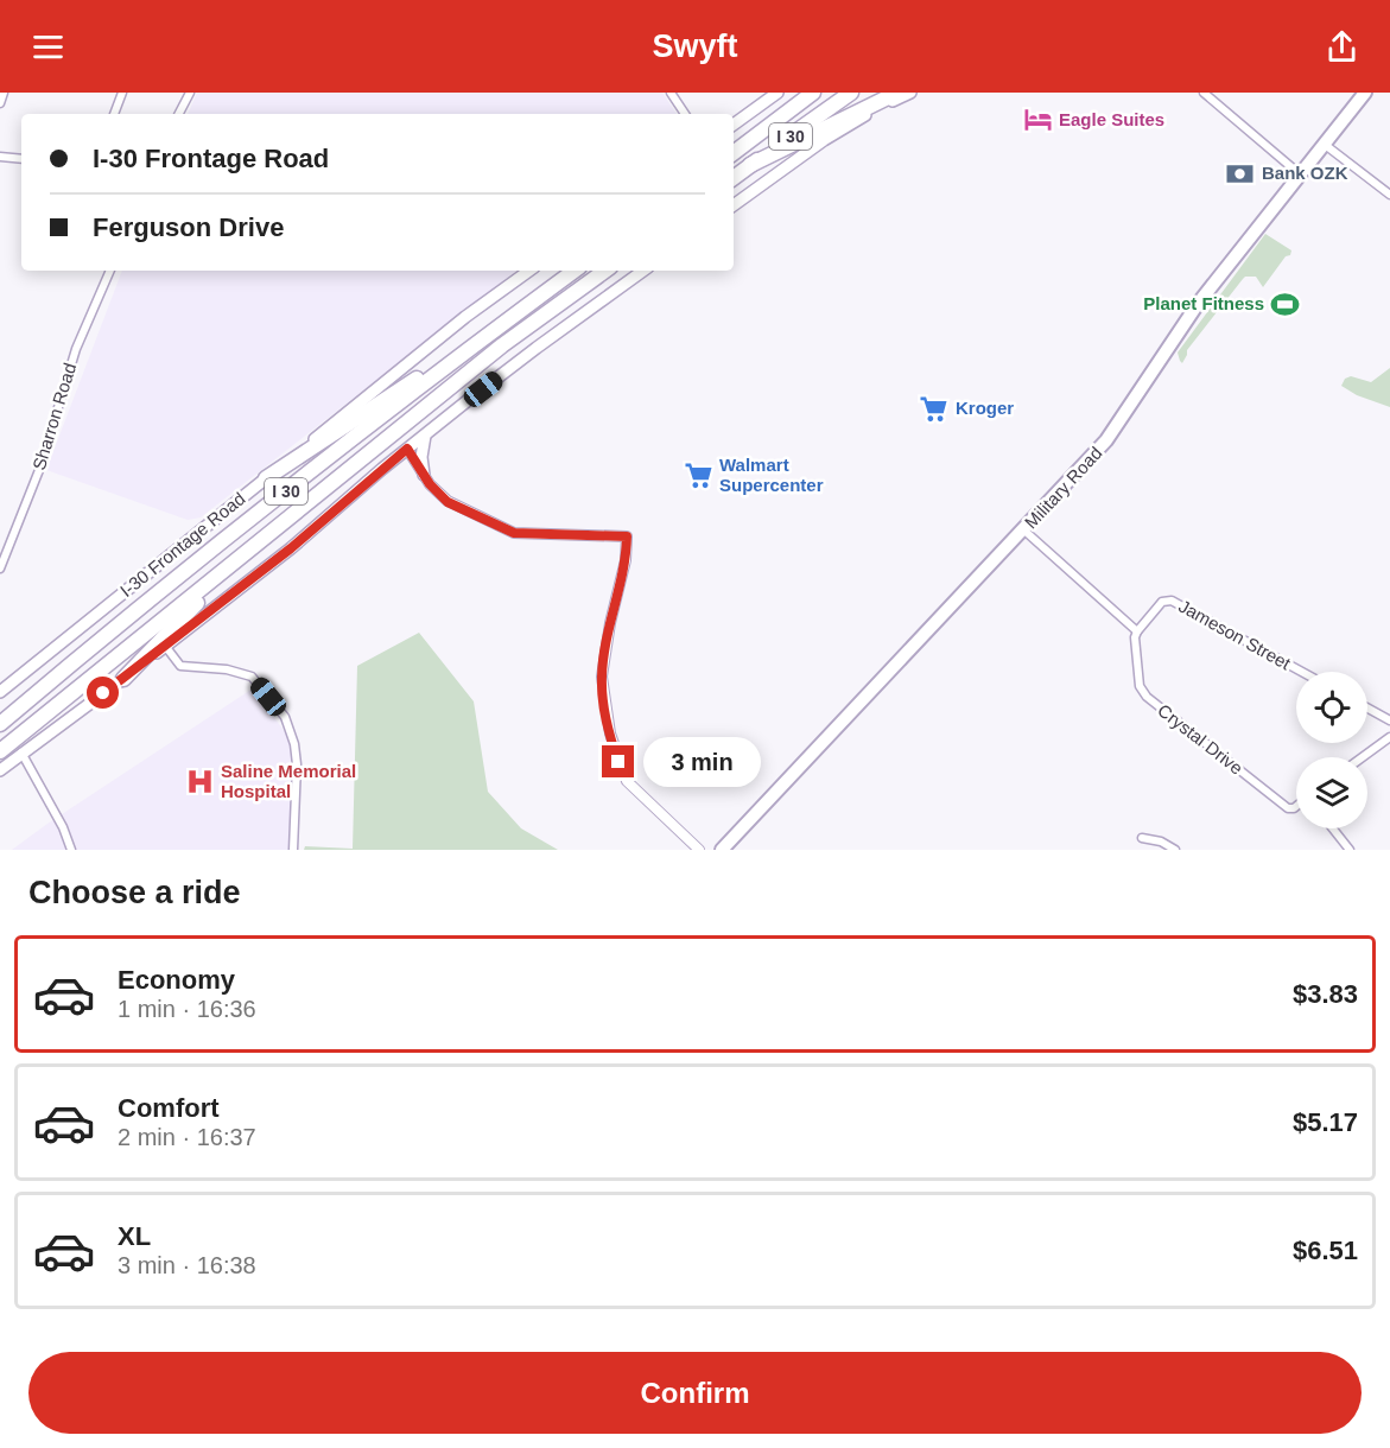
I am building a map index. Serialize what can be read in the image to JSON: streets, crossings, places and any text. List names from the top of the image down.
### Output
{
  "streets": {
    "highway": ["I 30"],
    "main road": ["Military Road", "I-30 Frontage Road"],
    "street": ["Sharron Road", "Jameson Street", "Crystal Drive"]
  },
  "crossings": [
    ["Jameson Street", "Crystal Drive"]
  ],
  "places": {
    "hotel": ["Eagle Suites"],
    "bank": ["Bank OZK"],
    "sports": ["Planet Fitness"],
    "supermarket": ["Kroger", "Walmart Supercenter"],
    "hospital": ["Saline Memorial Hospital"]
  },
  "page": {
    "header": "Swyft",
    "banner": ["I-30 Frontage Road", "Ferguson Drive"],
    "bubble": "3 min",
    "heading": "Choose a ride",
    "list": [
      {
        "name": "Economy",
        "note": "1 min · 16:36",
        "value": "$3.83"
      },
      {
        "name": "Comfort",
        "note": "2 min · 16:37",
        "value": "$5.17"
      },
      {
        "name": "XL",
        "note": "3 min · 16:38",
        "value": "$6.51"
      }
    ],
    "buttons": "Confirm"
  }
}
